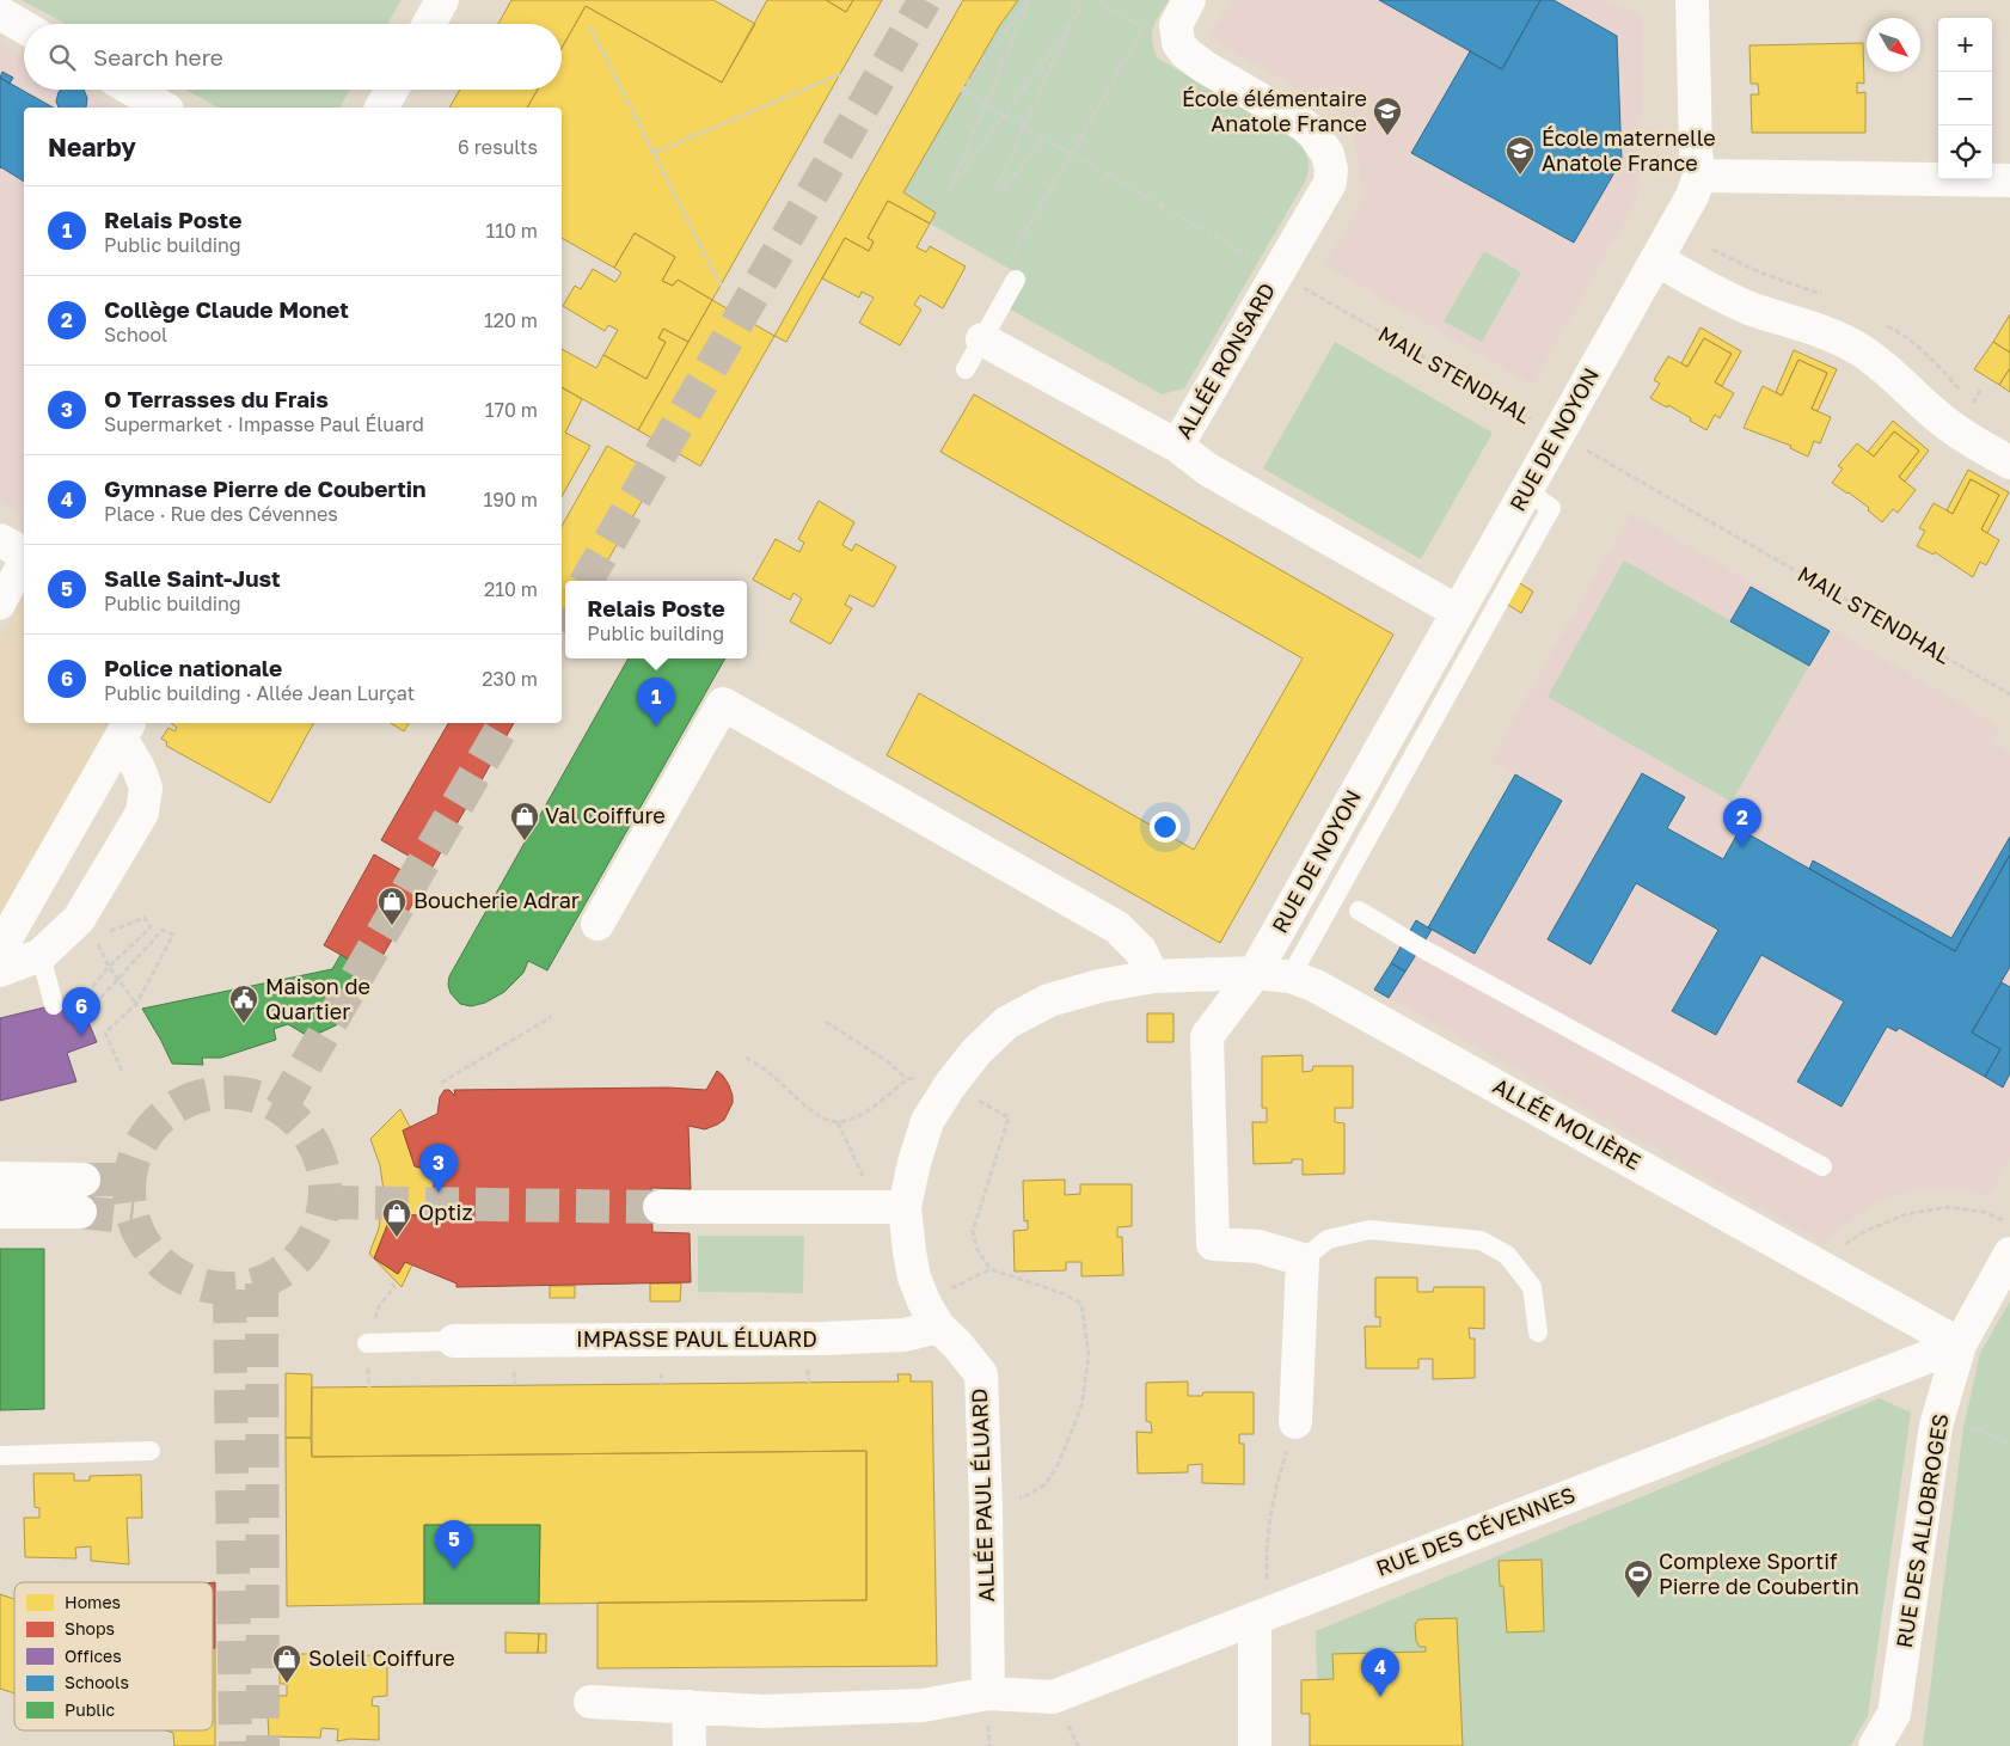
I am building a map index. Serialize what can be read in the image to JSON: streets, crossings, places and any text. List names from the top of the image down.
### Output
{
  "streets": {
    "street": [
      "ALLÉE RONSARD",
      "RUE DE NOYON",
      "ALLÉE MOLIÈRE",
      "IMPASSE PAUL ÉLUARD",
      "ALLÉE PAUL ÉLUARD",
      "RUE DES ALLOBROGES",
      "RUE DES CÉVENNES"
    ],
    "path": ["MAIL STENDHAL"]
  },
  "crossings": [
    ["ALLÉE RONSARD", "MAIL STENDHAL"],
    ["ALLÉE RONSARD", "RUE DE NOYON"],
    ["MAIL STENDHAL", "RUE DE NOYON"],
    ["RUE DE NOYON", "ALLÉE MOLIÈRE"],
    ["ALLÉE MOLIÈRE", "ALLÉE PAUL ÉLUARD"],
    ["ALLÉE MOLIÈRE", "RUE DES ALLOBROGES"],
    ["ALLÉE MOLIÈRE", "RUE DES CÉVENNES"],
    ["IMPASSE PAUL ÉLUARD", "ALLÉE PAUL ÉLUARD"],
    ["ALLÉE PAUL ÉLUARD", "RUE DES CÉVENNES"],
    ["RUE DES ALLOBROGES", "RUE DES CÉVENNES"]
  ],
  "places": {
    "school or university": ["École élémentaire Anatole France", "École maternelle Anatole France"],
    "shop": [
      "Val Coiffure",
      "Boucherie Adrar",
      "Optiz",
      "Soleil Coiffure"
    ],
    "public building": ["Maison de Quartier"],
    "sports": ["Complexe Sportif Pierre de Coubertin"]
  },
  "legend": [
    "Homes",
    "Shops",
    "Offices",
    "Schools",
    "Public"
  ],
  "north": "bottom right",
  "page": {
    "map_buttons": ["+", "−"],
    "search": "Search here",
    "heading": ["Nearby", "6 results"],
    "list": [
      {
        "mark": "1",
        "name": "Relais Poste",
        "note": "Public building",
        "value": "110 m"
      },
      {
        "mark": "2",
        "name": "Collège Claude Monet",
        "note": "School",
        "value": "120 m"
      },
      {
        "mark": "3",
        "name": "O Terrasses du Frais",
        "note": "Supermarket · Impasse Paul Éluard",
        "value": "170 m"
      },
      {
        "mark": "4",
        "name": "Gymnase Pierre de Coubertin",
        "note": "Place · Rue des Cévennes",
        "value": "190 m"
      },
      {
        "mark": "5",
        "name": "Salle Saint-Just",
        "note": "Public building",
        "value": "210 m"
      },
      {
        "mark": "6",
        "name": "Police nationale",
        "note": "Public building · Allée Jean Lurçat",
        "value": "230 m"
      }
    ],
    "popup": ["Relais Poste", "Public building"],
    "pins": [
      "1",
      "2",
      "6",
      "3",
      "5",
      "4"
    ]
  }
}
